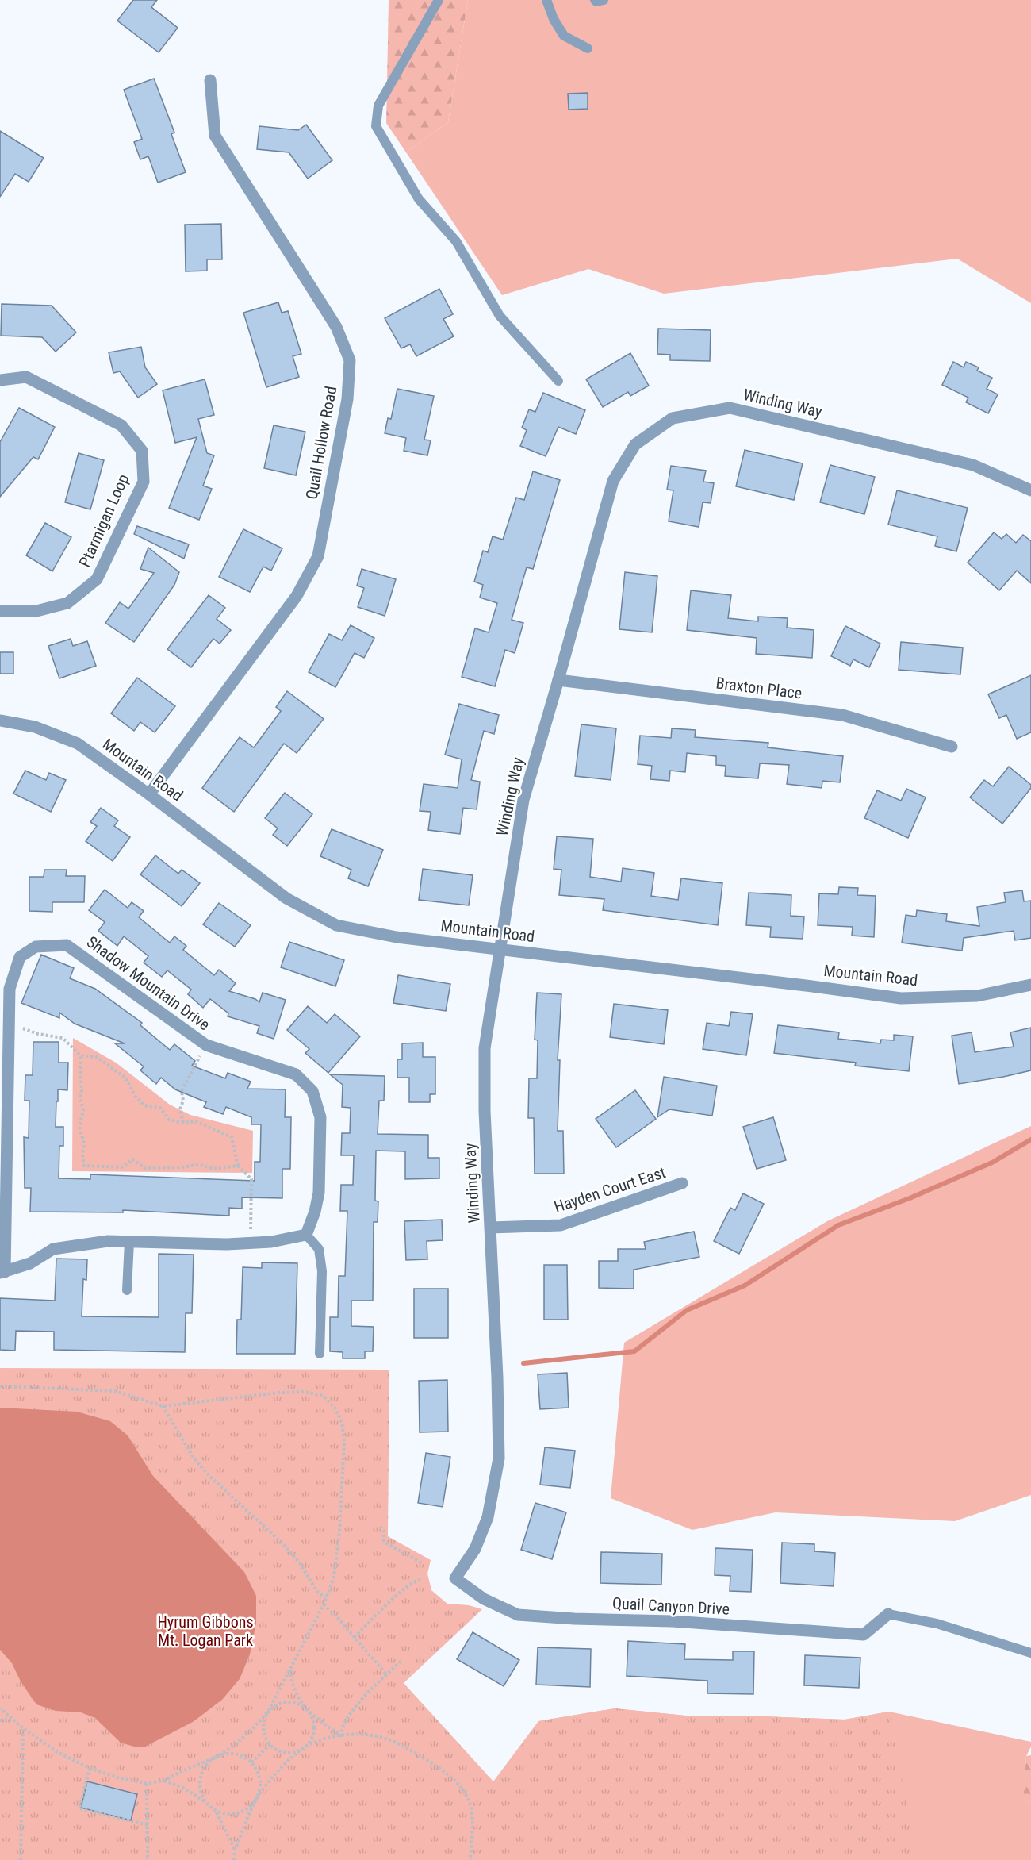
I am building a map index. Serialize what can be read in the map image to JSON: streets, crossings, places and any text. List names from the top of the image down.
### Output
{
  "streets": {
    "street": [
      "Winding Way",
      "Quail Hollow Road",
      "Ptarmigan Loop",
      "Braxton Place",
      "Mountain Road",
      "Shadow Mountain Drive",
      "Hayden Court East",
      "Quail Canyon Drive"
    ]
  },
  "crossings": [
    ["Winding Way", "Braxton Place"],
    ["Winding Way", "Mountain Road"],
    ["Winding Way", "Hayden Court East"],
    ["Winding Way", "Quail Canyon Drive"],
    ["Quail Hollow Road", "Mountain Road"]
  ],
  "parks": ["Hyrum Gibbons Mt. Logan Park"]
}
